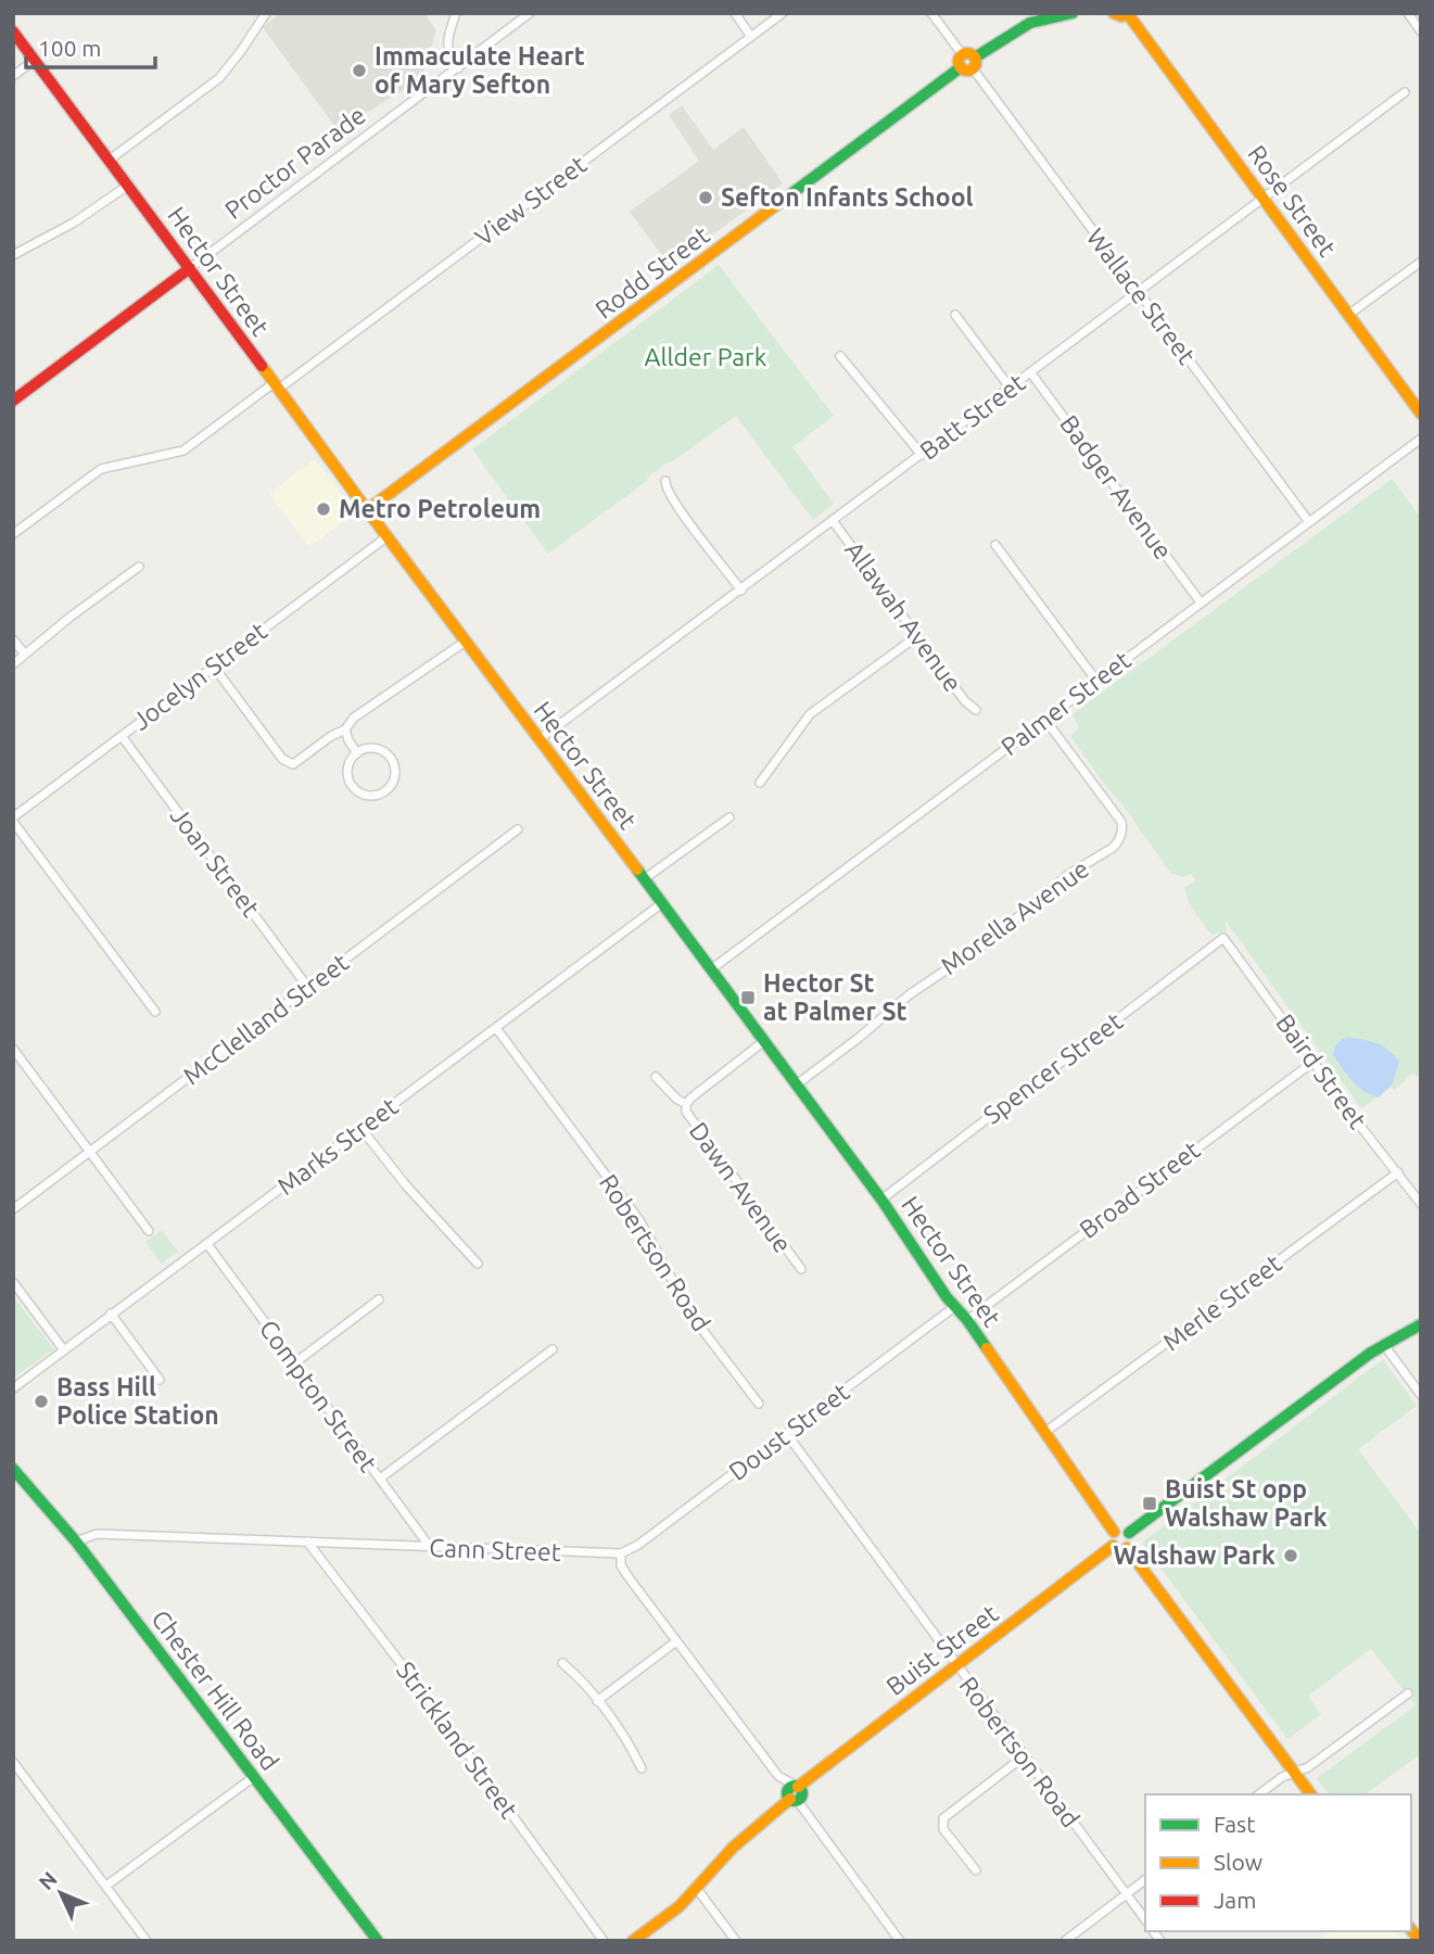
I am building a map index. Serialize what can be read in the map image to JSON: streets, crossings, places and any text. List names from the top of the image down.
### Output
{
  "streets": {
    "street": [
      "Proctor Parade",
      "View Street",
      "Rose Street",
      "Hector Street",
      "Rodd Street",
      "Wallace Street",
      "Batt Street",
      "Badger Avenue",
      "Allawah Avenue",
      "Jocelyn Street",
      "Palmer Street",
      "Joan Street",
      "Morella Avenue",
      "McClelland Street",
      "Spencer Street",
      "Baird Street",
      "Marks Street",
      "Dawn Avenue",
      "Broad Street",
      "Robertson Road",
      "Merle Street",
      "Compton Street",
      "Doust Street",
      "Cann Street",
      "Buist Street",
      "Chester Hill Road",
      "Strickland Street"
    ]
  },
  "crossings": [
    ["Proctor Parade", "Hector Street"],
    ["View Street", "Hector Street"],
    ["Rose Street", "Batt Street"],
    ["Hector Street", "Rodd Street"],
    ["Hector Street", "Batt Street"],
    ["Hector Street", "Jocelyn Street"],
    ["Hector Street", "Palmer Street"],
    ["Hector Street", "Morella Avenue"],
    ["Hector Street", "Spencer Street"],
    ["Hector Street", "Marks Street"],
    ["Hector Street", "Dawn Avenue"],
    ["Hector Street", "Broad Street"],
    ["Hector Street", "Merle Street"],
    ["Hector Street", "Doust Street"],
    ["Hector Street", "Buist Street"],
    ["Rodd Street", "Wallace Street"],
    ["Wallace Street", "Batt Street"],
    ["Wallace Street", "Palmer Street"],
    ["Batt Street", "Badger Avenue"],
    ["Batt Street", "Allawah Avenue"],
    ["Badger Avenue", "Palmer Street"],
    ["Jocelyn Street", "Joan Street"],
    ["Palmer Street", "Morella Avenue"],
    ["Joan Street", "McClelland Street"],
    ["Spencer Street", "Baird Street"],
    ["Baird Street", "Broad Street"],
    ["Baird Street", "Merle Street"],
    ["Marks Street", "Robertson Road"],
    ["Marks Street", "Compton Street"],
    ["Robertson Road", "Doust Street"],
    ["Robertson Road", "Buist Street"],
    ["Compton Street", "Cann Street"],
    ["Doust Street", "Cann Street"],
    ["Cann Street", "Chester Hill Road"],
    ["Cann Street", "Strickland Street"]
  ],
  "parks": ["Allder Park"],
  "places": {
    "other": [
      "Immaculate Heart of Mary Sefton",
      "Sefton Infants School",
      "Metro Petroleum",
      "Bass Hill Police Station",
      "Walshaw Park"
    ],
    "transit": ["Hector St at Palmer St", "Buist St opp Walshaw Park"]
  },
  "legend": ["Fast", "Slow", "Jam"],
  "scale_bar": "100 m",
  "north": "top left"
}
